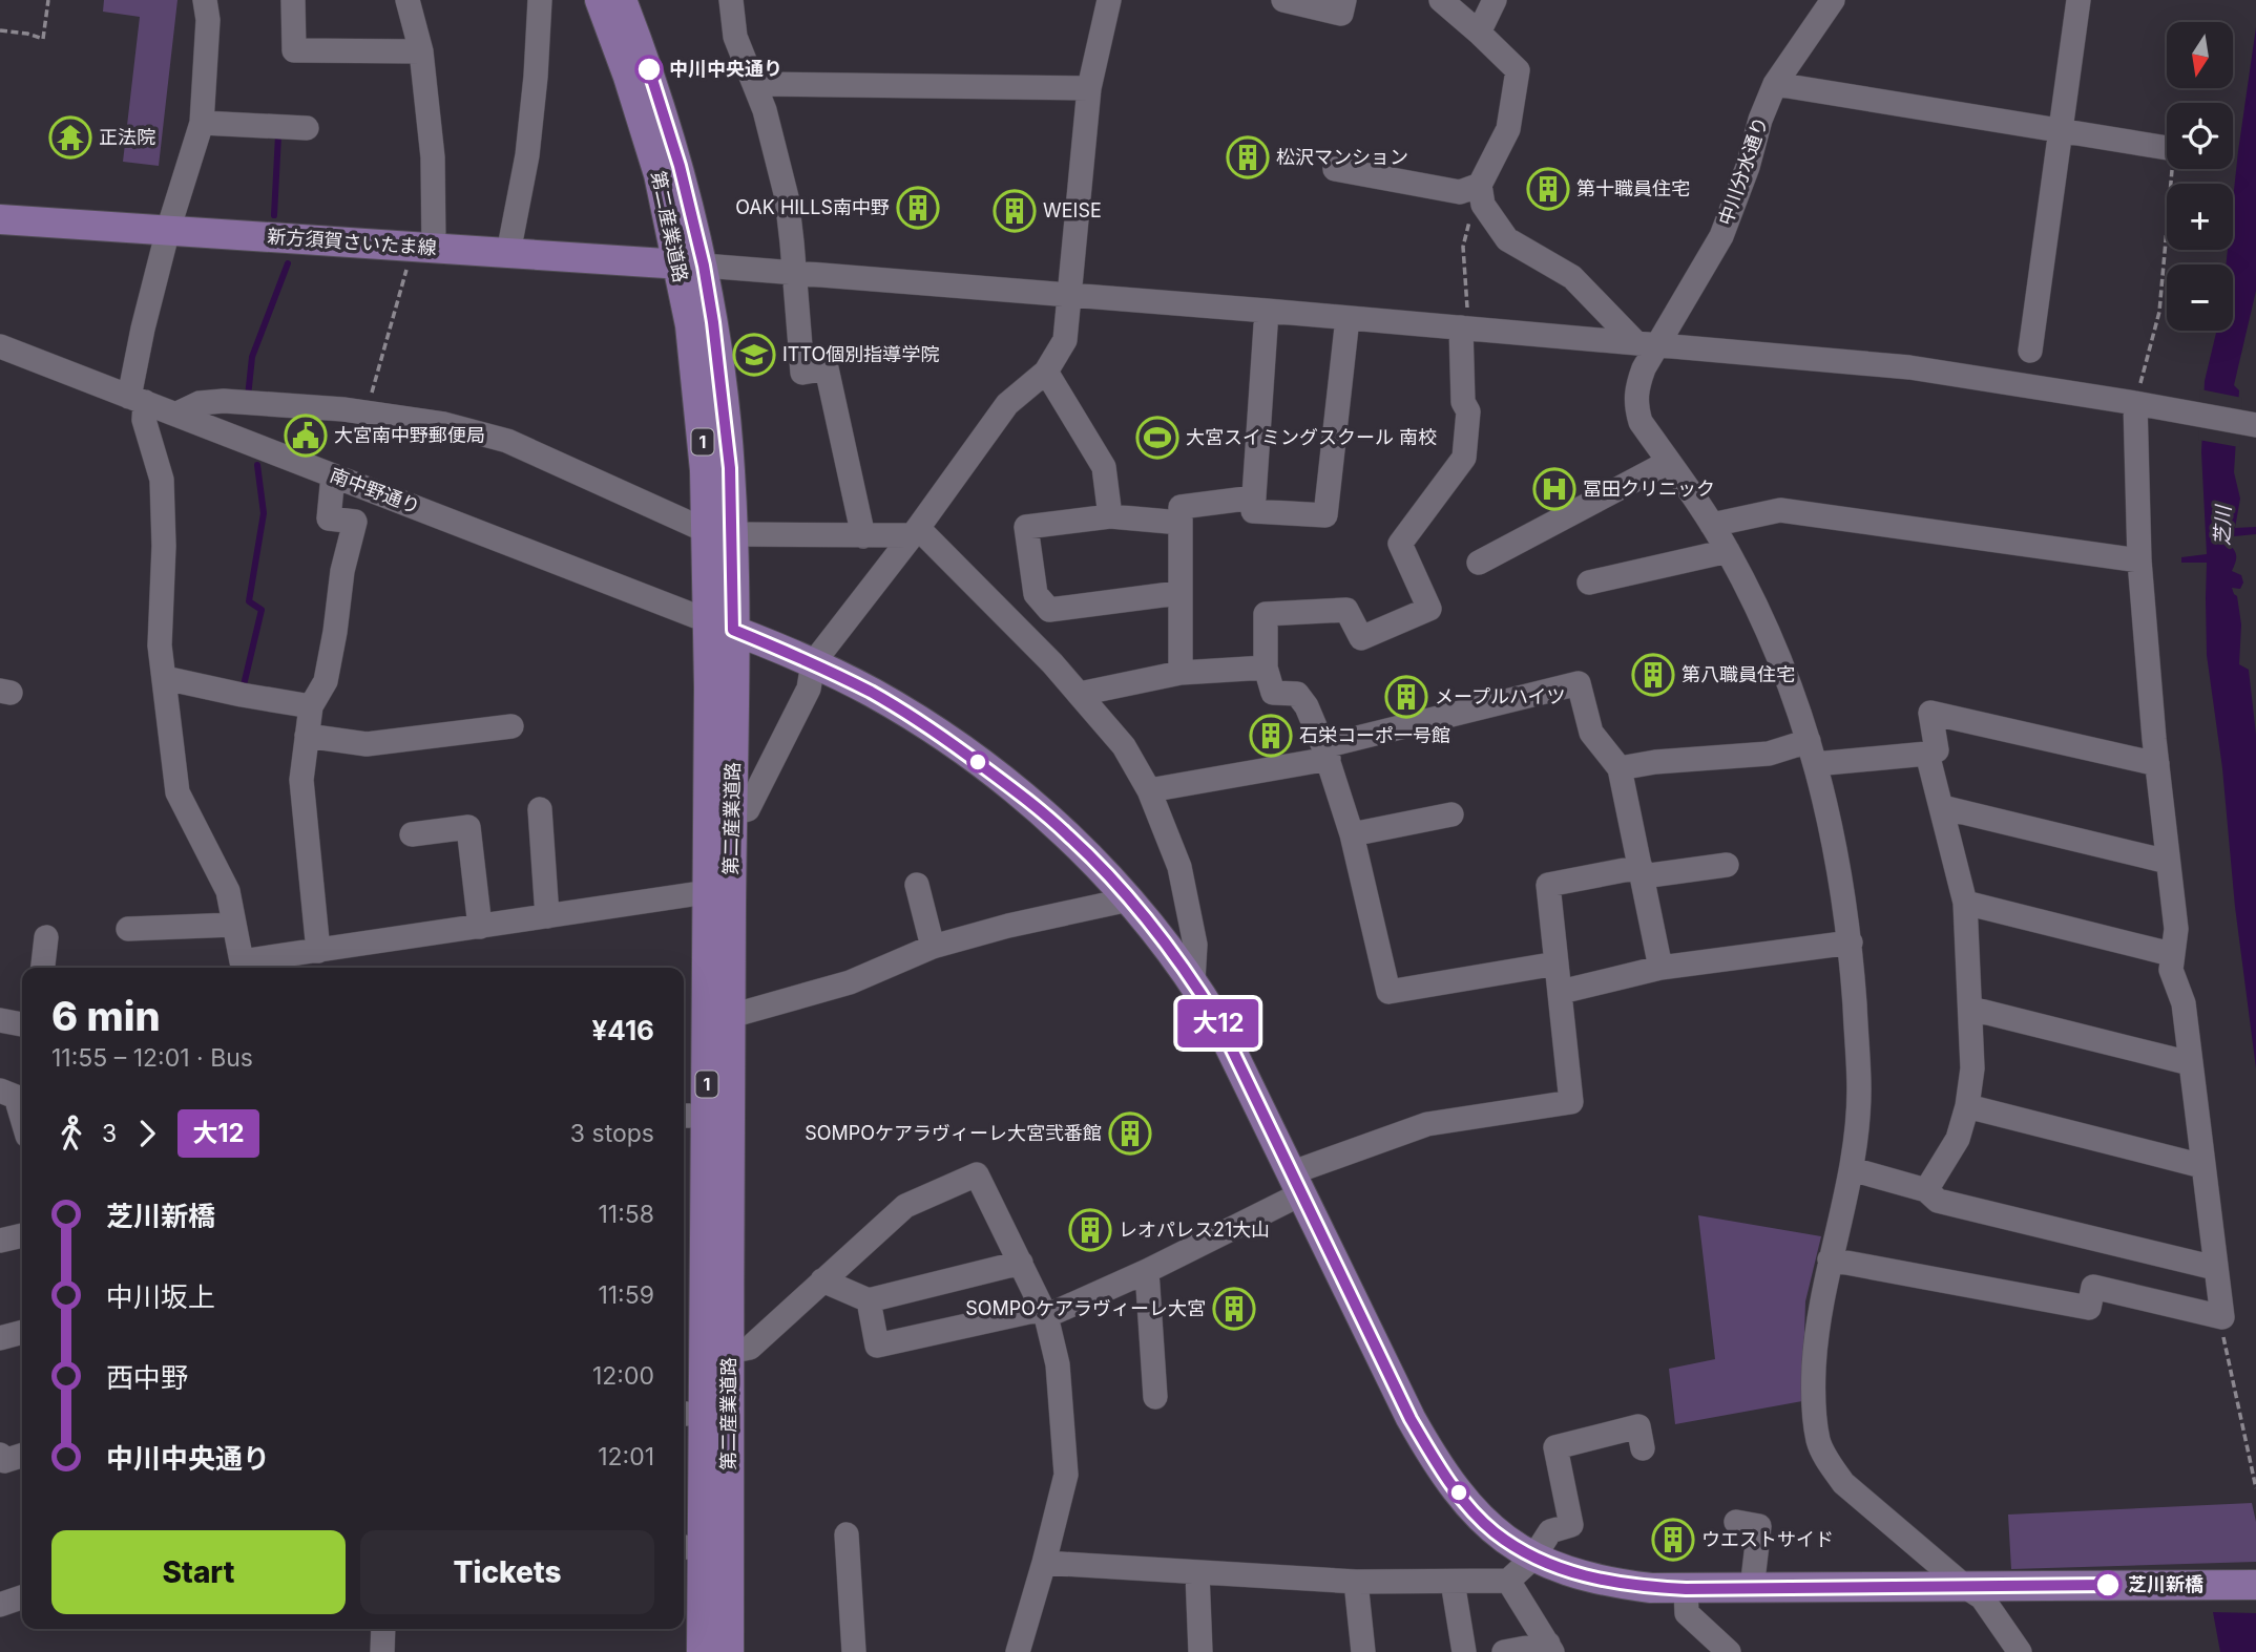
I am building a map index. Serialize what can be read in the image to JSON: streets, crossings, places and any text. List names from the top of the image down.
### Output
{
  "streets": {
    "main road": ["第二産業道路", "新方須賀さいたま線", "1"],
    "street": ["中川分水通り", "南中野通り"]
  },
  "crossings": [
    ["第二産業道路", "新方須賀さいたま線"],
    ["第二産業道路", "南中野通り"]
  ],
  "water": ["芝川"],
  "places": {
    "other": ["中川中央通り", "芝川新橋"],
    "temple": ["正法院"],
    "building": [
      "松沢マンション",
      "第十職員住宅",
      "OAK HILLS南中野",
      "WEISE",
      "第八職員住宅",
      "メープルハイツ",
      "石栄コーポ一号館",
      "SOMPOケアラヴィーレ大宮弐番館",
      "レオパレス21大山",
      "SOMPOケアラヴィーレ大宮",
      "ウエストサイド"
    ],
    "school or university": ["ITTO個別指導学院"],
    "public building": ["大宮南中野郵便局"],
    "sports": ["大宮スイミングスクール 南校"],
    "hospital": ["冨田クリニック"]
  },
  "lines": ["bus line 大12"],
  "north": "bottom",
  "page": {
    "on_map": "大12",
    "map_buttons": ["+", "−"],
    "heading": ["6 min", "11:55 – 12:01 · Bus", "¥416"],
    "legs": ["3", "大12", "3 stops"],
    "list": [
      {
        "name": "芝川新橋",
        "value": "11:58"
      },
      {
        "name": "中川坂上",
        "value": "11:59"
      },
      {
        "name": "西中野",
        "value": "12:00"
      },
      {
        "name": "中川中央通り",
        "value": "12:01"
      }
    ],
    "buttons": ["Start", "Tickets"]
  }
}
